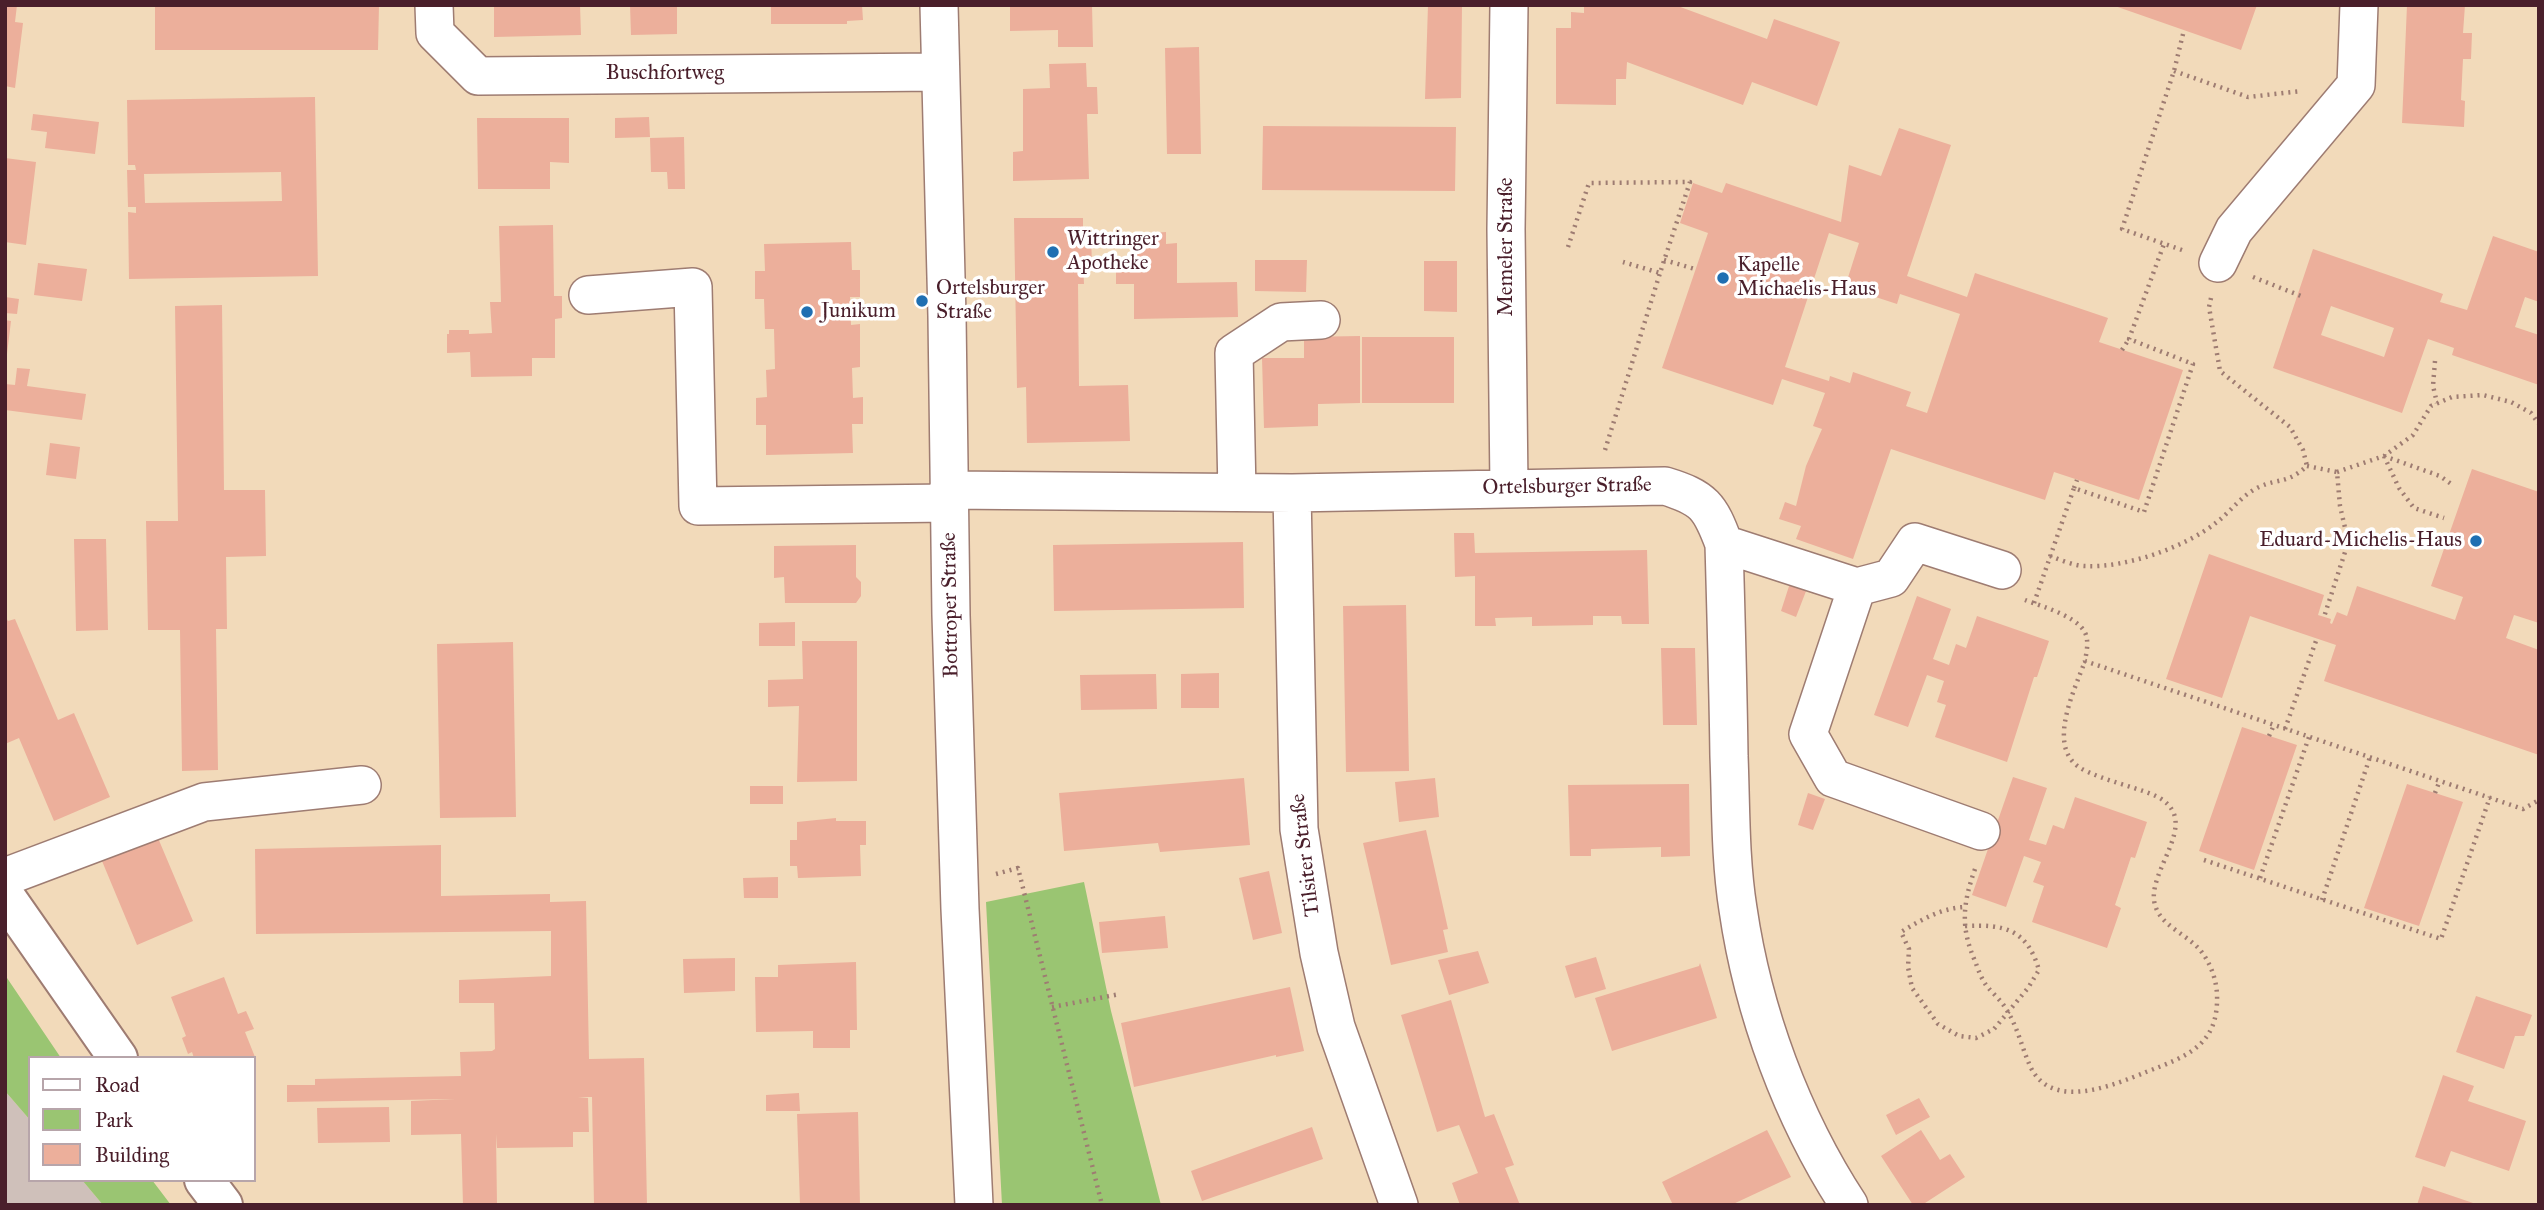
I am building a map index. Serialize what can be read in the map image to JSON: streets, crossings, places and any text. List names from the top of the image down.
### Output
{
  "streets": {
    "street": [
      "Buschfortweg",
      "Memeler Straße",
      "Ortelsburger Straße",
      "Bottroper Straße",
      "Tilsiter Straße"
    ]
  },
  "crossings": [
    ["Buschfortweg", "Bottroper Straße"],
    ["Memeler Straße", "Ortelsburger Straße"],
    ["Ortelsburger Straße", "Bottroper Straße"],
    ["Ortelsburger Straße", "Tilsiter Straße"]
  ],
  "places": [
    "Wittringer Apotheke",
    "Kapelle Michaelis-Haus",
    "Ortelsburger Straße",
    "Junikum",
    "Eduard-Michelis-Haus"
  ],
  "legend": ["Road", "Park", "Building"]
}
